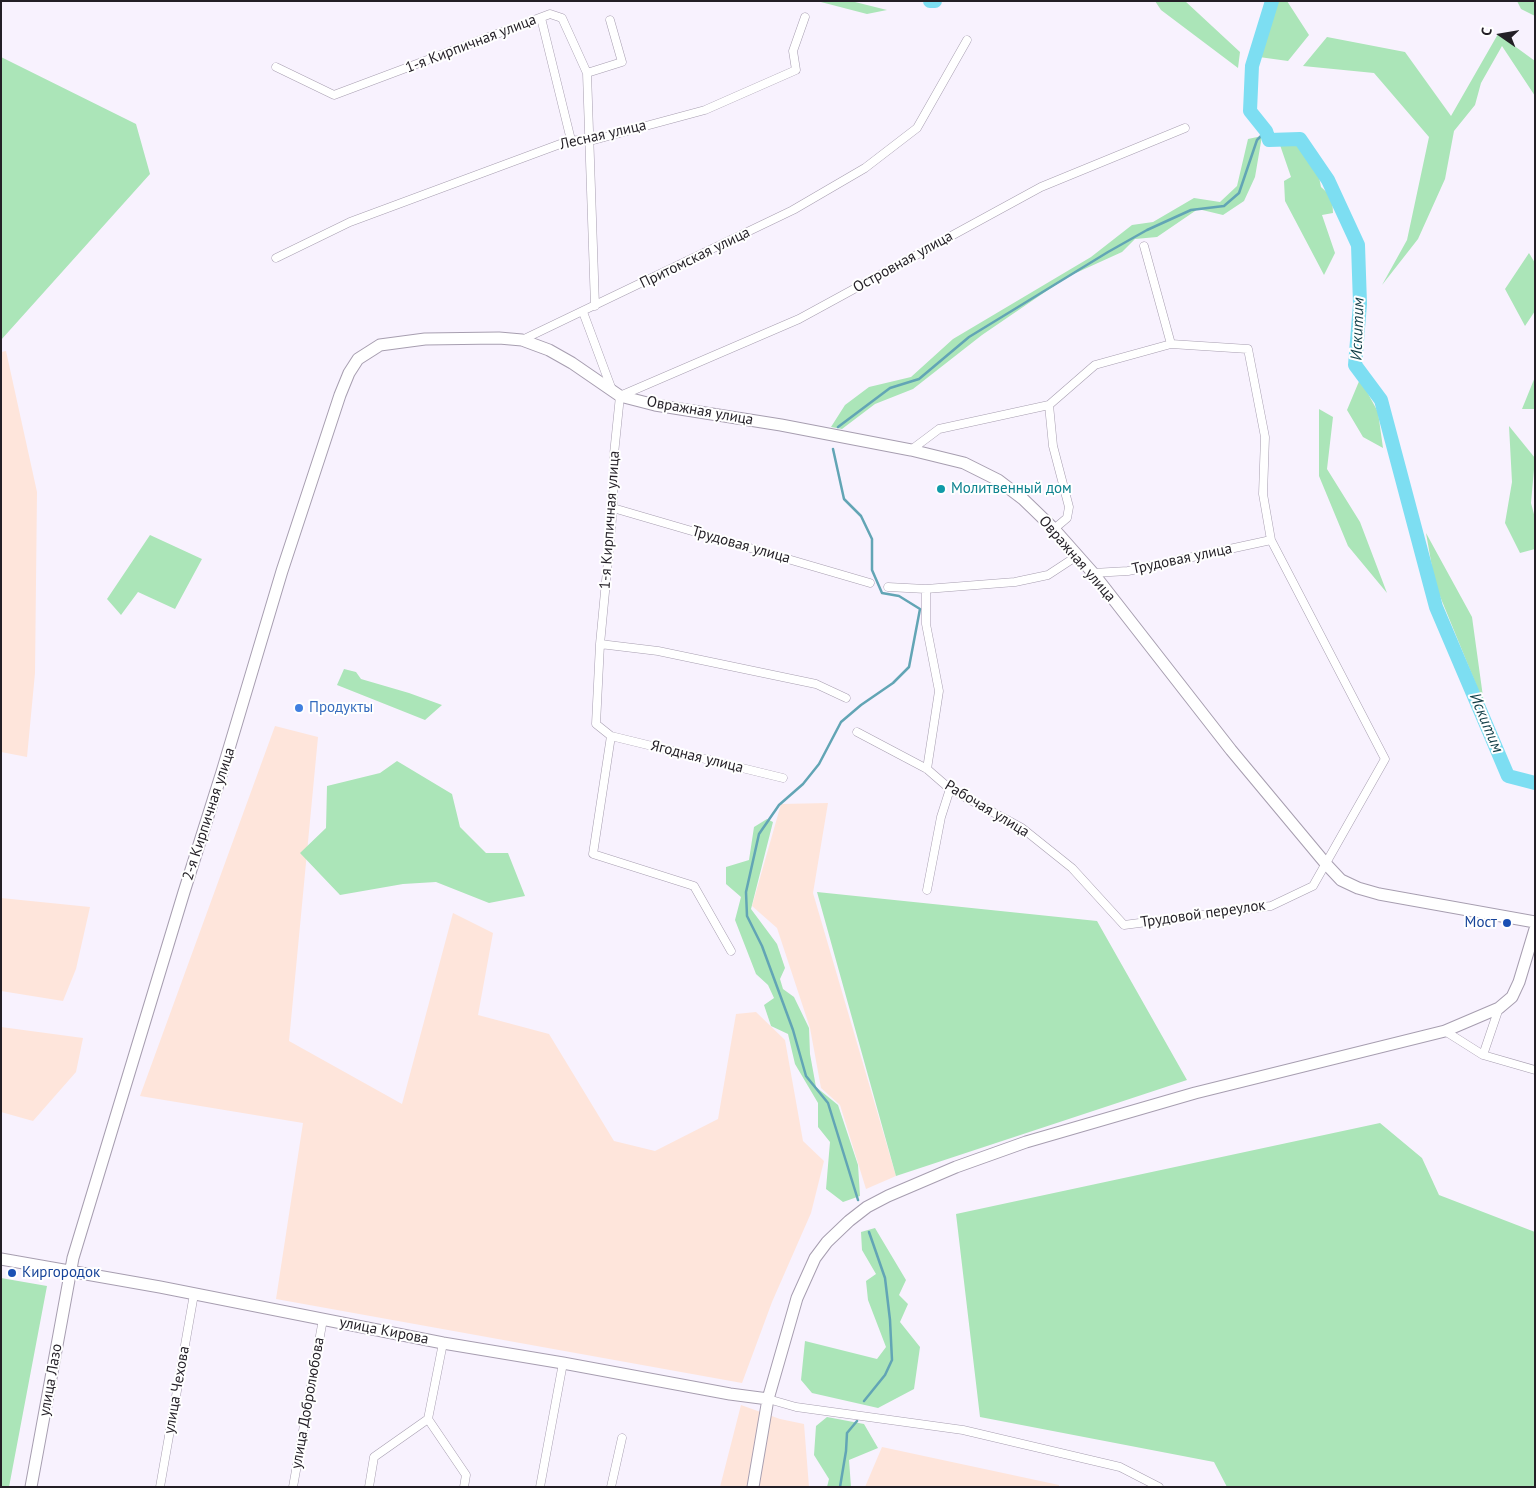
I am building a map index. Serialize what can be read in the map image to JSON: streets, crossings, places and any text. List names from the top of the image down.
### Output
{
  "streets": {
    "street": [
      "1-я Кирпичная улица",
      "Лесная улица",
      "Притомская улица",
      "Островная улица",
      "Овражная улица",
      "Трудовая улица",
      "Ягодная улица",
      "Рабочая улица",
      "2-я Кирпичная улица",
      "Трудовой переулок",
      "улица Кирова",
      "улица Лазо",
      "улица Чехова",
      "улица Добролюбова"
    ]
  },
  "crossings": [
    ["1-я Кирпичная улица", "Лесная улица"],
    ["1-я Кирпичная улица", "Притомская улица"],
    ["1-я Кирпичная улица", "Островная улица"],
    ["1-я Кирпичная улица", "Овражная улица"],
    ["1-я Кирпичная улица", "Трудовая улица"],
    ["1-я Кирпичная улица", "Ягодная улица"],
    ["Притомская улица", "Овражная улица"],
    ["Притомская улица", "2-я Кирпичная улица"],
    ["Островная улица", "Овражная улица"],
    ["Овражная улица", "Трудовая улица"],
    ["Овражная улица", "Трудовой переулок"],
    ["Трудовая улица", "Трудовой переулок"],
    ["Рабочая улица", "Трудовой переулок"],
    ["2-я Кирпичная улица", "улица Кирова"],
    ["2-я Кирпичная улица", "улица Лазо"],
    ["улица Кирова", "улица Лазо"],
    ["улица Кирова", "улица Чехова"],
    ["улица Кирова", "улица Добролюбова"]
  ],
  "water": ["Искитим"],
  "places": [
    "Молитвенный дом",
    "Продукты",
    "Мост",
    "Киргородок"
  ],
  "north": "left"
}
